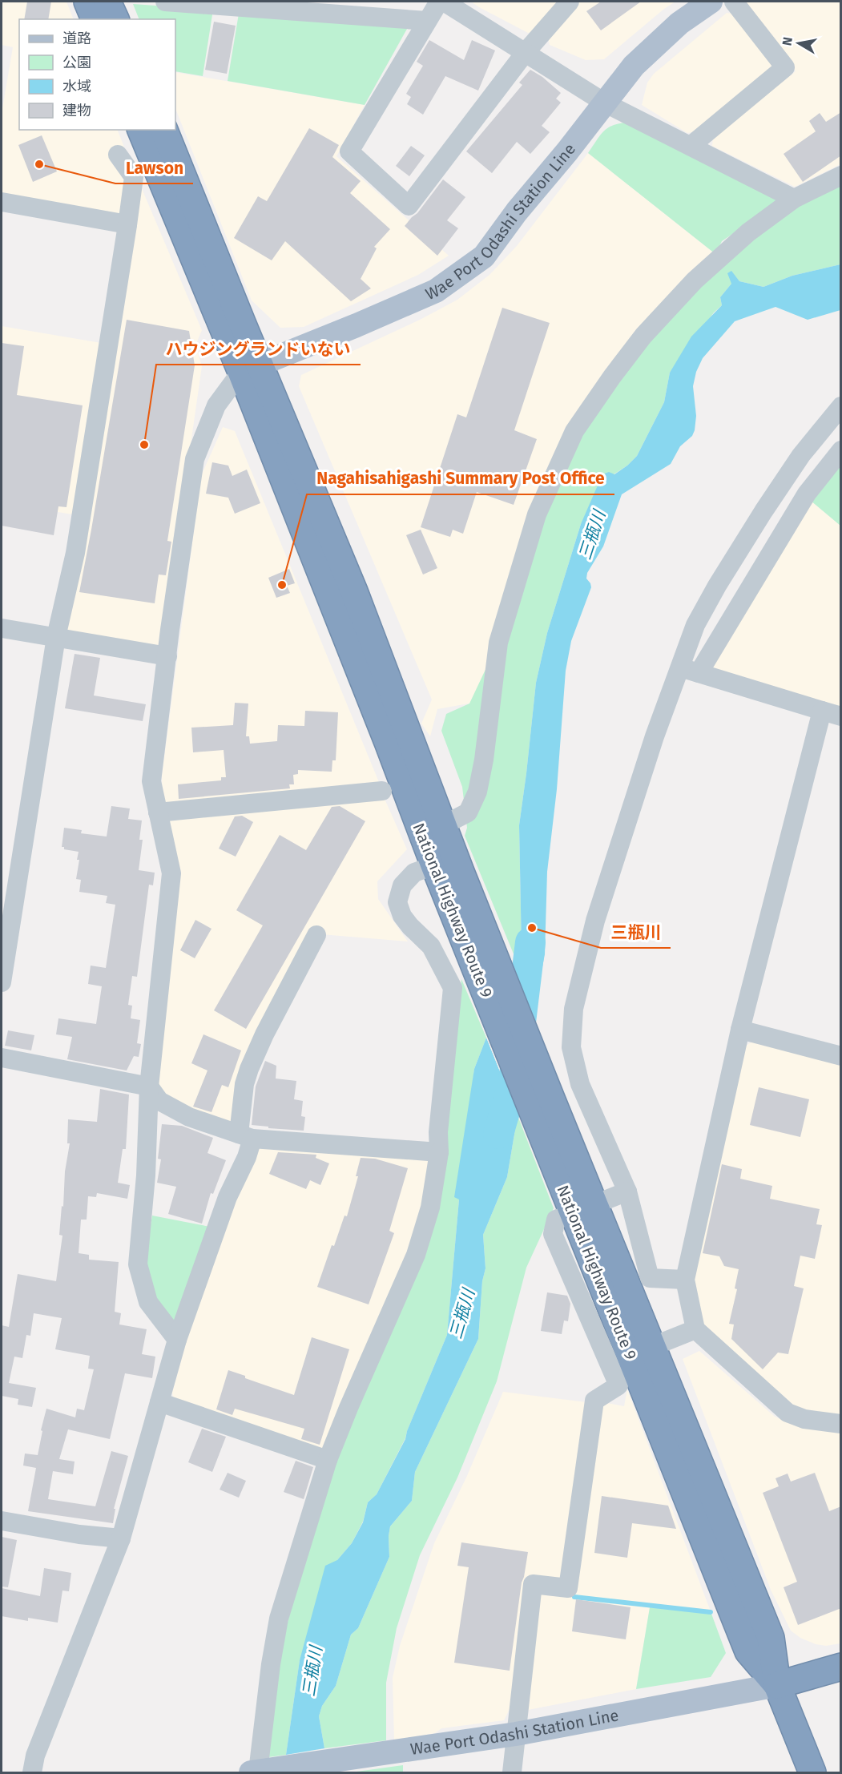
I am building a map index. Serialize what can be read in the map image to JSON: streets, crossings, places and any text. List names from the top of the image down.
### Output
{
  "streets": {
    "highway": ["National Highway Route 9"],
    "main road": ["Wae Port Odashi Station Line"]
  },
  "crossings": [
    ["Wae Port Odashi Station Line", "National Highway Route 9"]
  ],
  "water": ["三瓶川"],
  "places": [
    "Lawson",
    "ハウジングランドいない",
    "Nagahisahigashi Summary Post Office",
    "三瓶川"
  ],
  "legend": [
    "道路",
    "公園",
    "水域",
    "建物"
  ],
  "north": "left"
}
